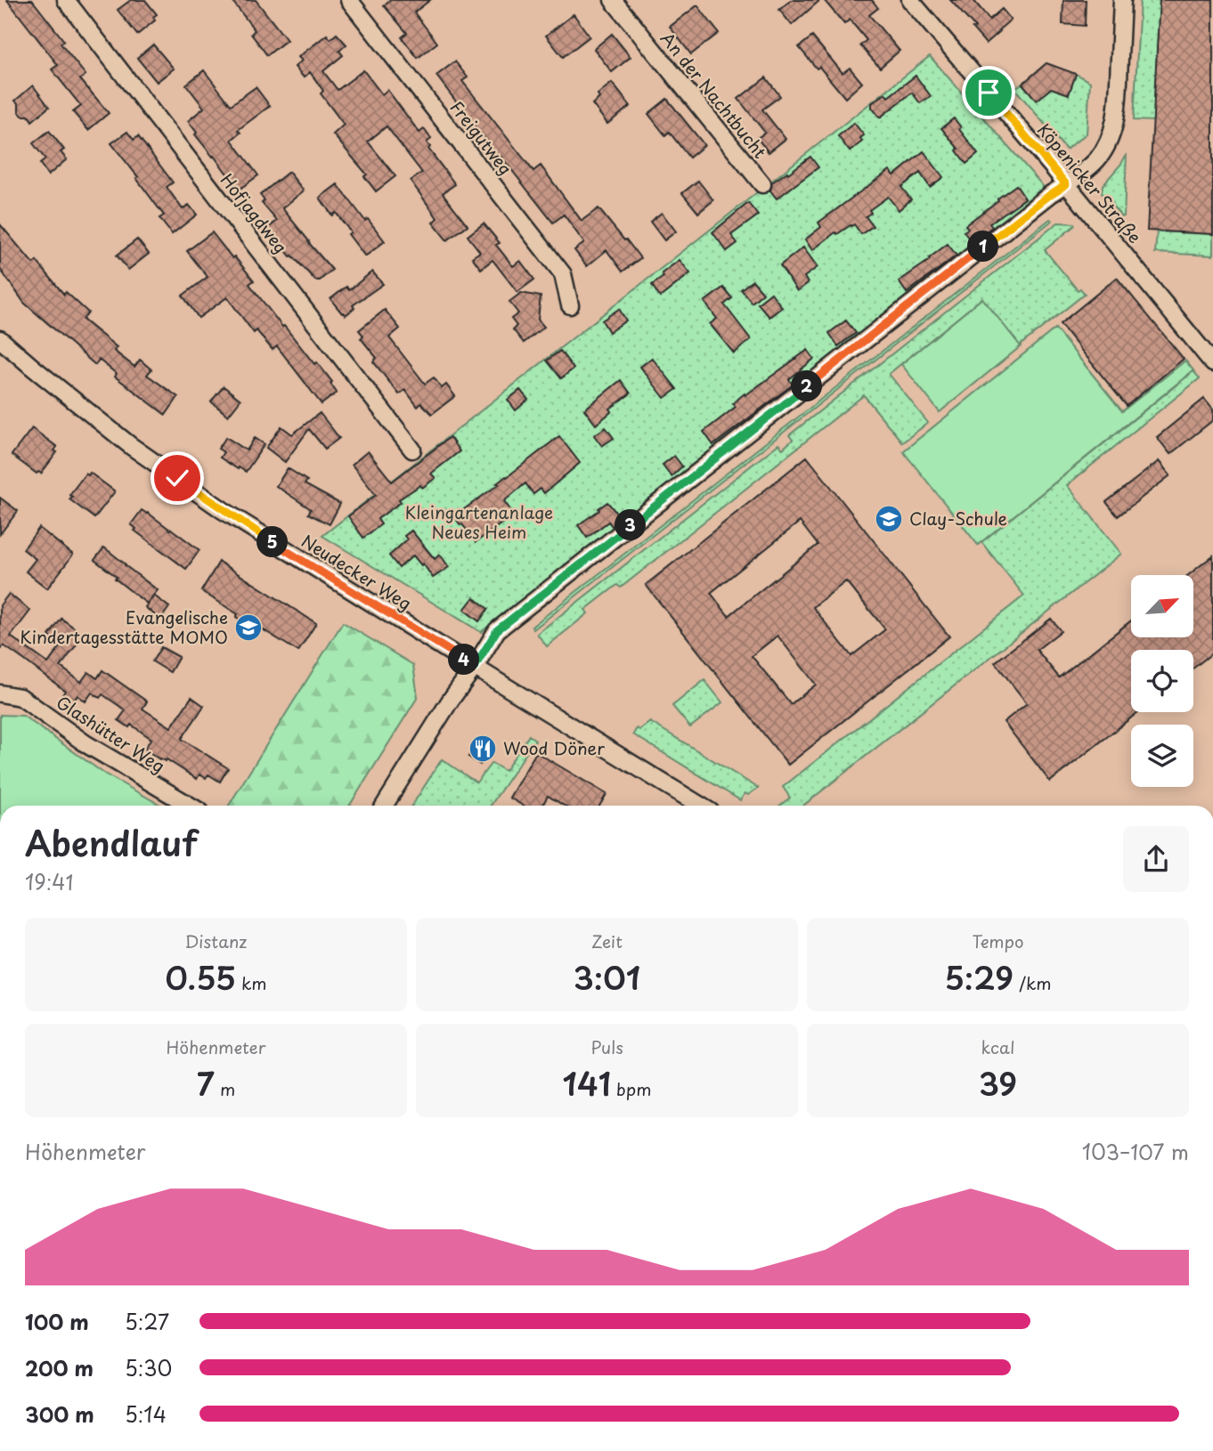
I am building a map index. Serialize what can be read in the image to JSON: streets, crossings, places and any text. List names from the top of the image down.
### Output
{
  "streets": {
    "street": [
      "An der Nachtbucht",
      "Freigutweg",
      "Köpenicker Straße",
      "Hofjagdweg",
      "Neudecker Weg",
      "Glashütter Weg"
    ]
  },
  "parks": ["Kleingartenanlage Neues Heim"],
  "places": {
    "school or university": ["Clay-Schule", "Evangelische Kindertagesstätte MOMO"],
    "restaurant": ["Wood Döner"]
  },
  "north": "top right",
  "page": {
    "pins": [
      "1",
      "2",
      "3",
      "5",
      "4"
    ],
    "heading": ["Abendlauf", "19:41"],
    "stats": [
      ["Distanz", "0.55 km"],
      ["Zeit", "3:01"],
      ["Tempo", "5:29 /km"],
      ["Höhenmeter", "7 m"],
      ["Puls", "141 bpm"],
      ["kcal", "39"]
    ],
    "chart": ["Höhenmeter", "103–107 m"],
    "list": [
      {
        "name": "100 m",
        "note": "5:27"
      },
      {
        "name": "200 m",
        "note": "5:30"
      },
      {
        "name": "300 m",
        "note": "5:14"
      }
    ]
  }
}
